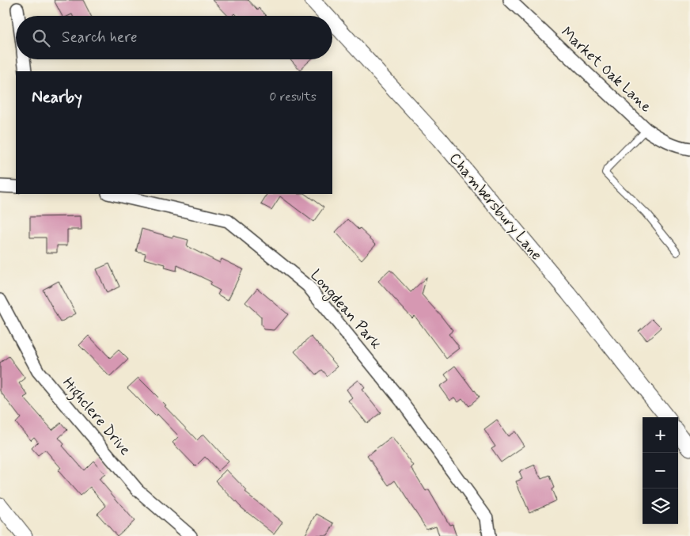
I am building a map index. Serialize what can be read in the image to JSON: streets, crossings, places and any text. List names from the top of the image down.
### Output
{
  "streets": {
    "street": [
      "Market Oak Lane",
      "Chambersbury Lane",
      "Longdean Park",
      "Highclere Drive"
    ]
  },
  "page": {
    "search": "Search here",
    "heading": ["Nearby", "0 results"],
    "map_buttons": ["+", "−"]
  }
}
